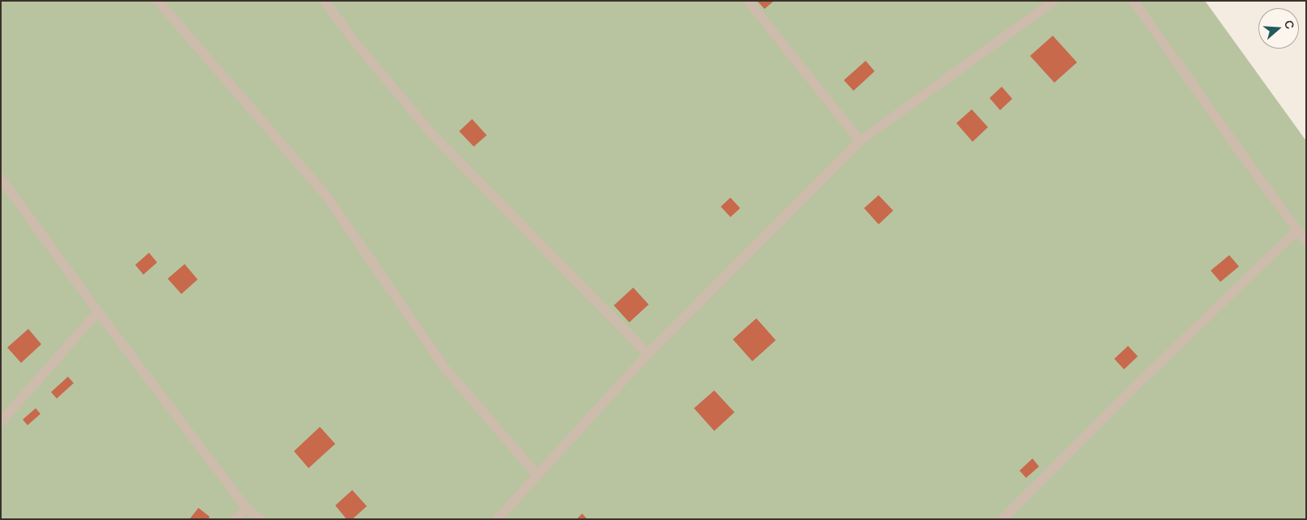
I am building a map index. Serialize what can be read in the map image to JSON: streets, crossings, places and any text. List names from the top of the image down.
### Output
{
  "north": "right"
}
